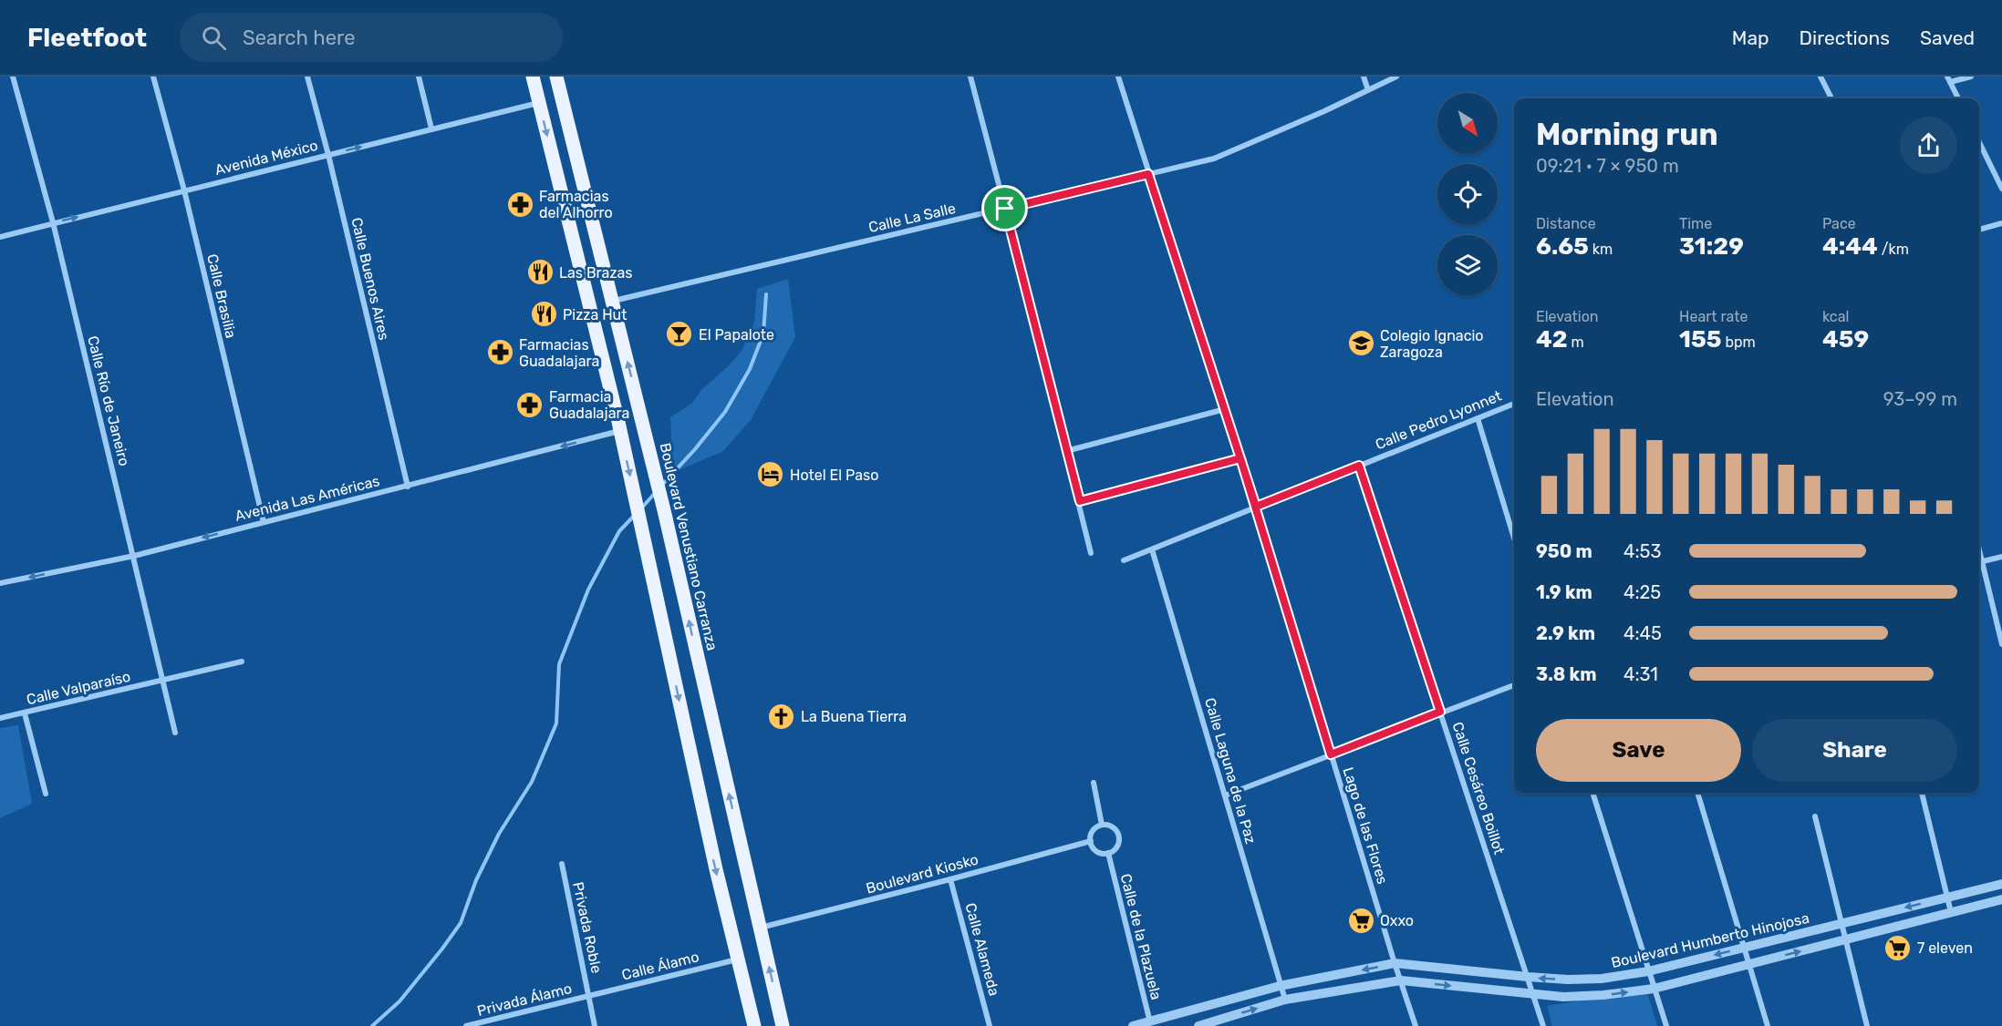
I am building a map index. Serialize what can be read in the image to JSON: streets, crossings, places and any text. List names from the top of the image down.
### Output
{
  "streets": {
    "main road": ["Boulevard Venustiano Carranza"],
    "street": [
      "Avenida México",
      "Calle La Salle",
      "Calle Buenos Aires",
      "Calle Brasilia",
      "Calle Río de Janeiro",
      "Calle Pedro Lyonnet",
      "Avenida Las Américas",
      "Calle Valparaíso",
      "Calle Laguna de la Paz",
      "Calle Cesáreo Boillot",
      "Lago de las Flores",
      "Boulevard Kiosko",
      "Privada Roble",
      "Calle de la Plazuela",
      "Boulevard Humberto Hinojosa",
      "Calle Alameda",
      "Calle Álamo",
      "Privada Álamo"
    ]
  },
  "crossings": [
    ["Avenida México", "Calle Buenos Aires"],
    ["Avenida México", "Calle Brasilia"],
    ["Avenida México", "Calle Río de Janeiro"],
    ["Calle La Salle", "Boulevard Venustiano Carranza"],
    ["Calle La Salle", "Lago de las Flores"],
    ["Calle Buenos Aires", "Avenida Las Américas"],
    ["Calle Brasilia", "Avenida Las Américas"],
    ["Calle Río de Janeiro", "Avenida Las Américas"],
    ["Calle Río de Janeiro", "Calle Valparaíso"],
    ["Calle Pedro Lyonnet", "Calle Laguna de la Paz"],
    ["Calle Pedro Lyonnet", "Calle Cesáreo Boillot"],
    ["Calle Pedro Lyonnet", "Lago de las Flores"],
    ["Boulevard Venustiano Carranza", "Boulevard Kiosko"],
    ["Calle Laguna de la Paz", "Boulevard Humberto Hinojosa"],
    ["Calle Cesáreo Boillot", "Boulevard Humberto Hinojosa"],
    ["Lago de las Flores", "Boulevard Humberto Hinojosa"],
    ["Boulevard Kiosko", "Calle de la Plazuela"],
    ["Boulevard Kiosko", "Calle Alameda"],
    ["Privada Roble", "Calle Álamo"],
    ["Privada Roble", "Privada Álamo"],
    ["Calle de la Plazuela", "Boulevard Humberto Hinojosa"],
    ["Calle Álamo", "Privada Álamo"]
  ],
  "one_way": ["Avenida México", "Avenida Las Américas"],
  "places": {
    "pharmacy": ["Farmacias del Alhorro", "Farmacias Guadalajara", "Farmacia Guadalajara"],
    "restaurant": ["Las Brazas", "Pizza Hut"],
    "bar": ["El Papalote"],
    "school or university": ["Colegio Ignacio Zaragoza"],
    "hotel": ["Hotel El Paso"],
    "church": ["La Buena Tierra"],
    "supermarket": ["Oxxo", "7 eleven"]
  },
  "north": "bottom right",
  "page": {
    "header": "Fleetfoot",
    "search": "Search here",
    "nav": ["Map", "Directions", "Saved"],
    "heading": ["Morning run", "09:21 · 7 × 950 m"],
    "stats": [
      ["Distance", "6.65 km"],
      ["Time", "31:29"],
      ["Pace", "4:44 /km"],
      ["Elevation", "42 m"],
      ["Heart rate", "155 bpm"],
      ["kcal", "459"]
    ],
    "chart": ["Elevation", "93–99 m"],
    "list": [
      {
        "name": "950 m",
        "note": "4:53"
      },
      {
        "name": "1.9 km",
        "note": "4:25"
      },
      {
        "name": "2.9 km",
        "note": "4:45"
      },
      {
        "name": "3.8 km",
        "note": "4:31"
      }
    ],
    "buttons": ["Save", "Share"]
  }
}
